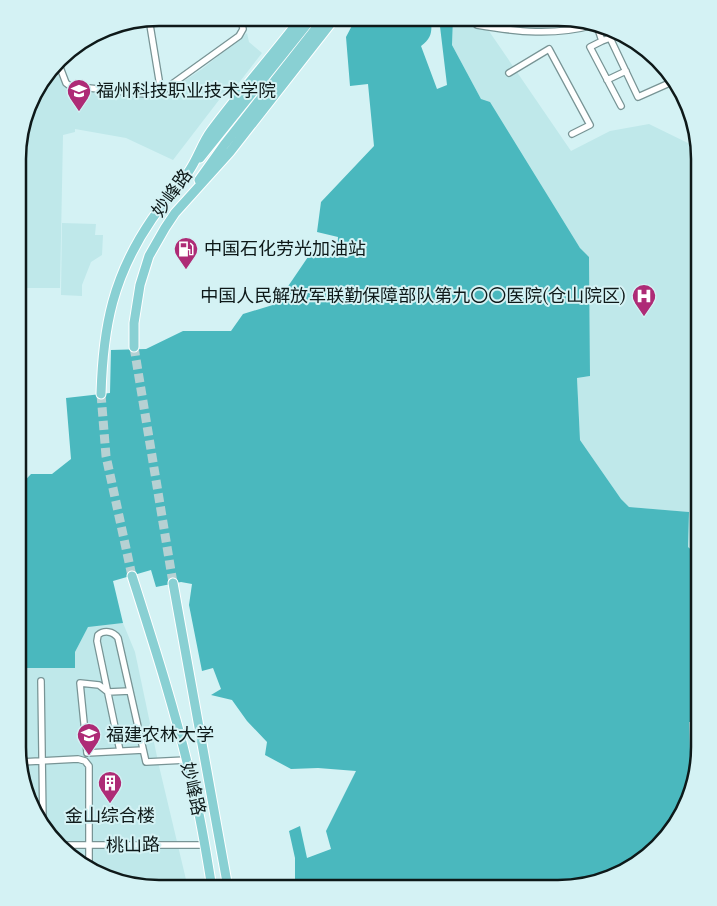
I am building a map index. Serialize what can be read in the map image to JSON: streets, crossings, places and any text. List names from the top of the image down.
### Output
{
  "streets": {
    "main road": ["妙峰路"],
    "street": ["桃山路"]
  },
  "crossings": [
    ["妙峰路", "桃山路"]
  ],
  "places": {
    "school or university": ["福州科技职业技术学院", "福建农林大学"],
    "fuel station": ["中国石化劳光加油站"],
    "hospital": ["中国人民解放军联勤保障部队第九〇〇医院(仓山院区)"],
    "building": ["金山综合楼"]
  }
}
